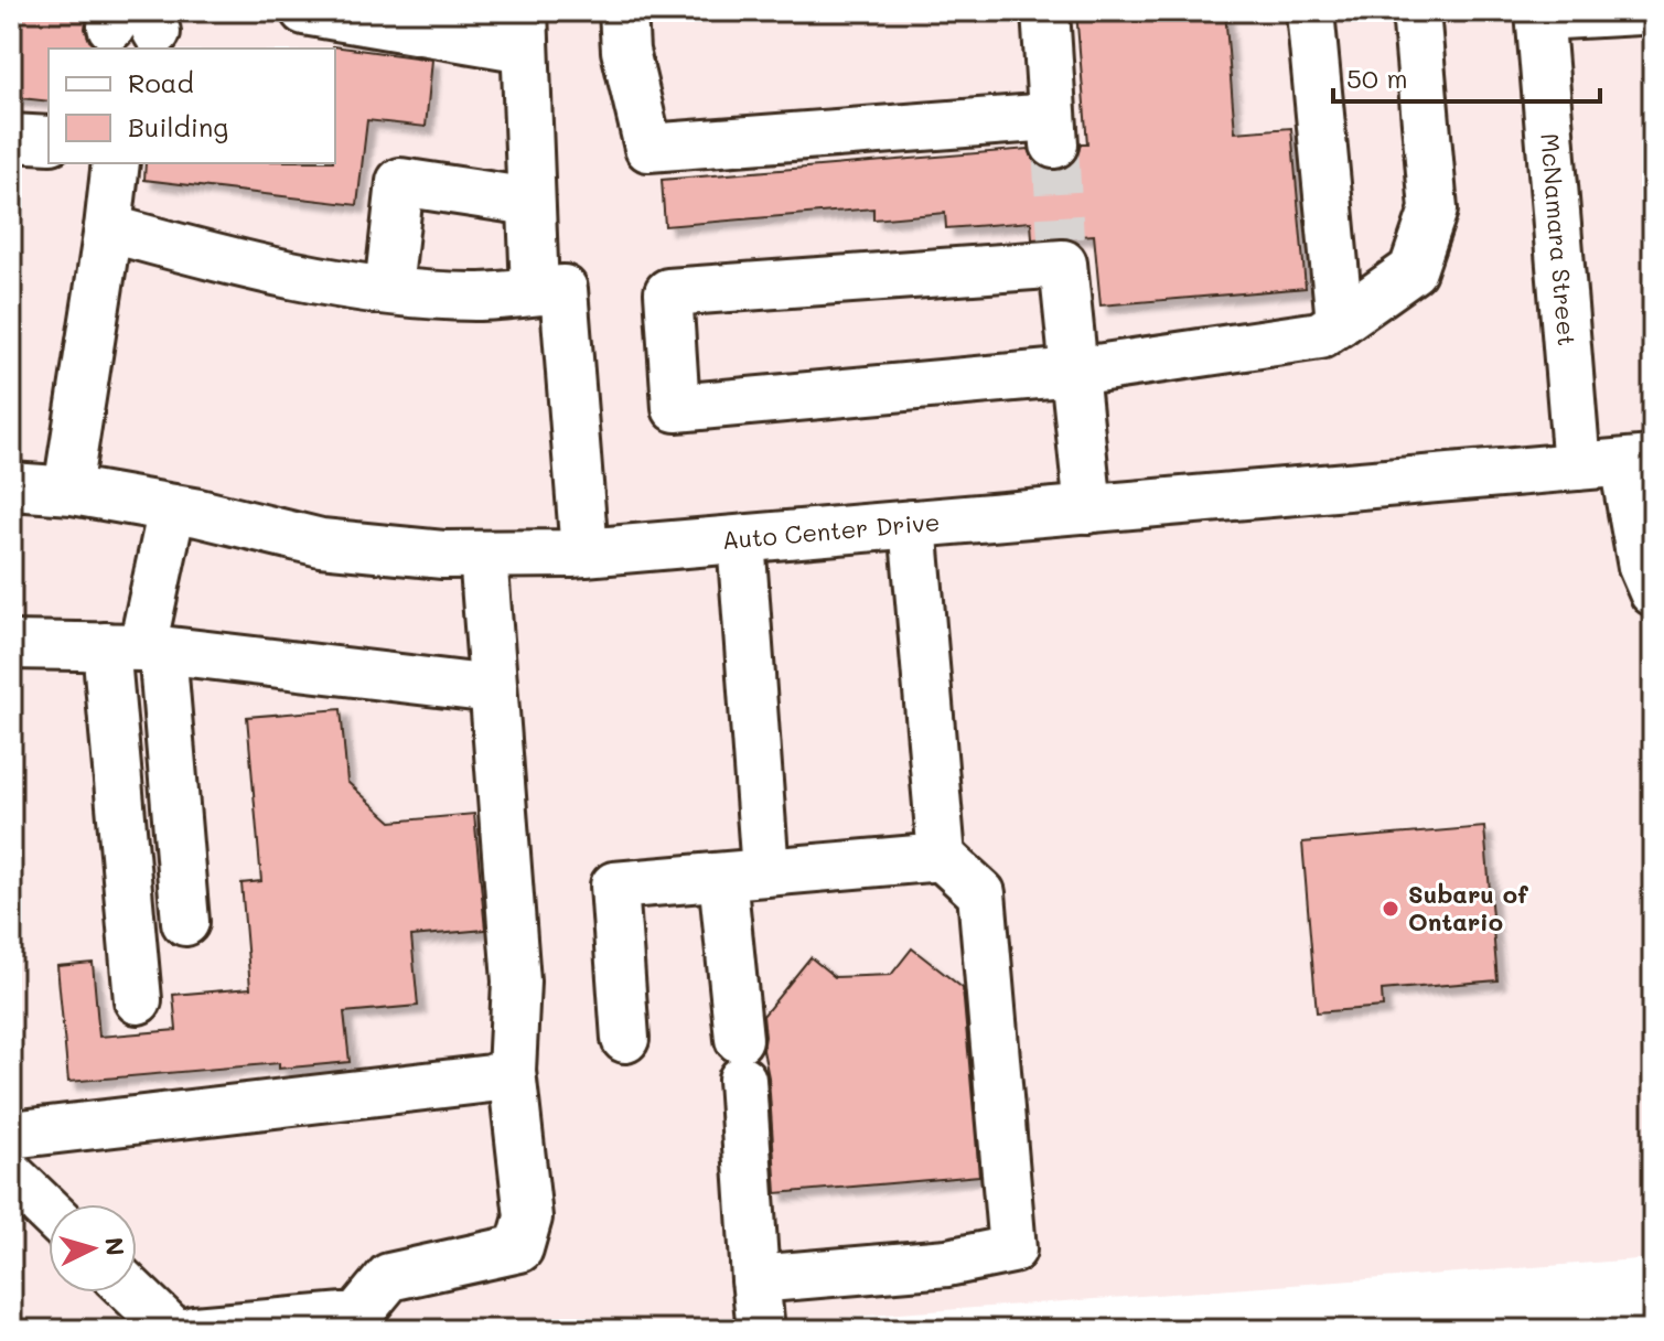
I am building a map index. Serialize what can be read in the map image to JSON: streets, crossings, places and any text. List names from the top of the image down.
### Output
{
  "streets": {
    "street": ["McNamara Street", "Auto Center Drive"]
  },
  "crossings": [
    ["McNamara Street", "Auto Center Drive"]
  ],
  "places": ["Subaru of Ontario"],
  "legend": ["Road", "Building"],
  "scale_bar": "50 m",
  "north": "right"
}
